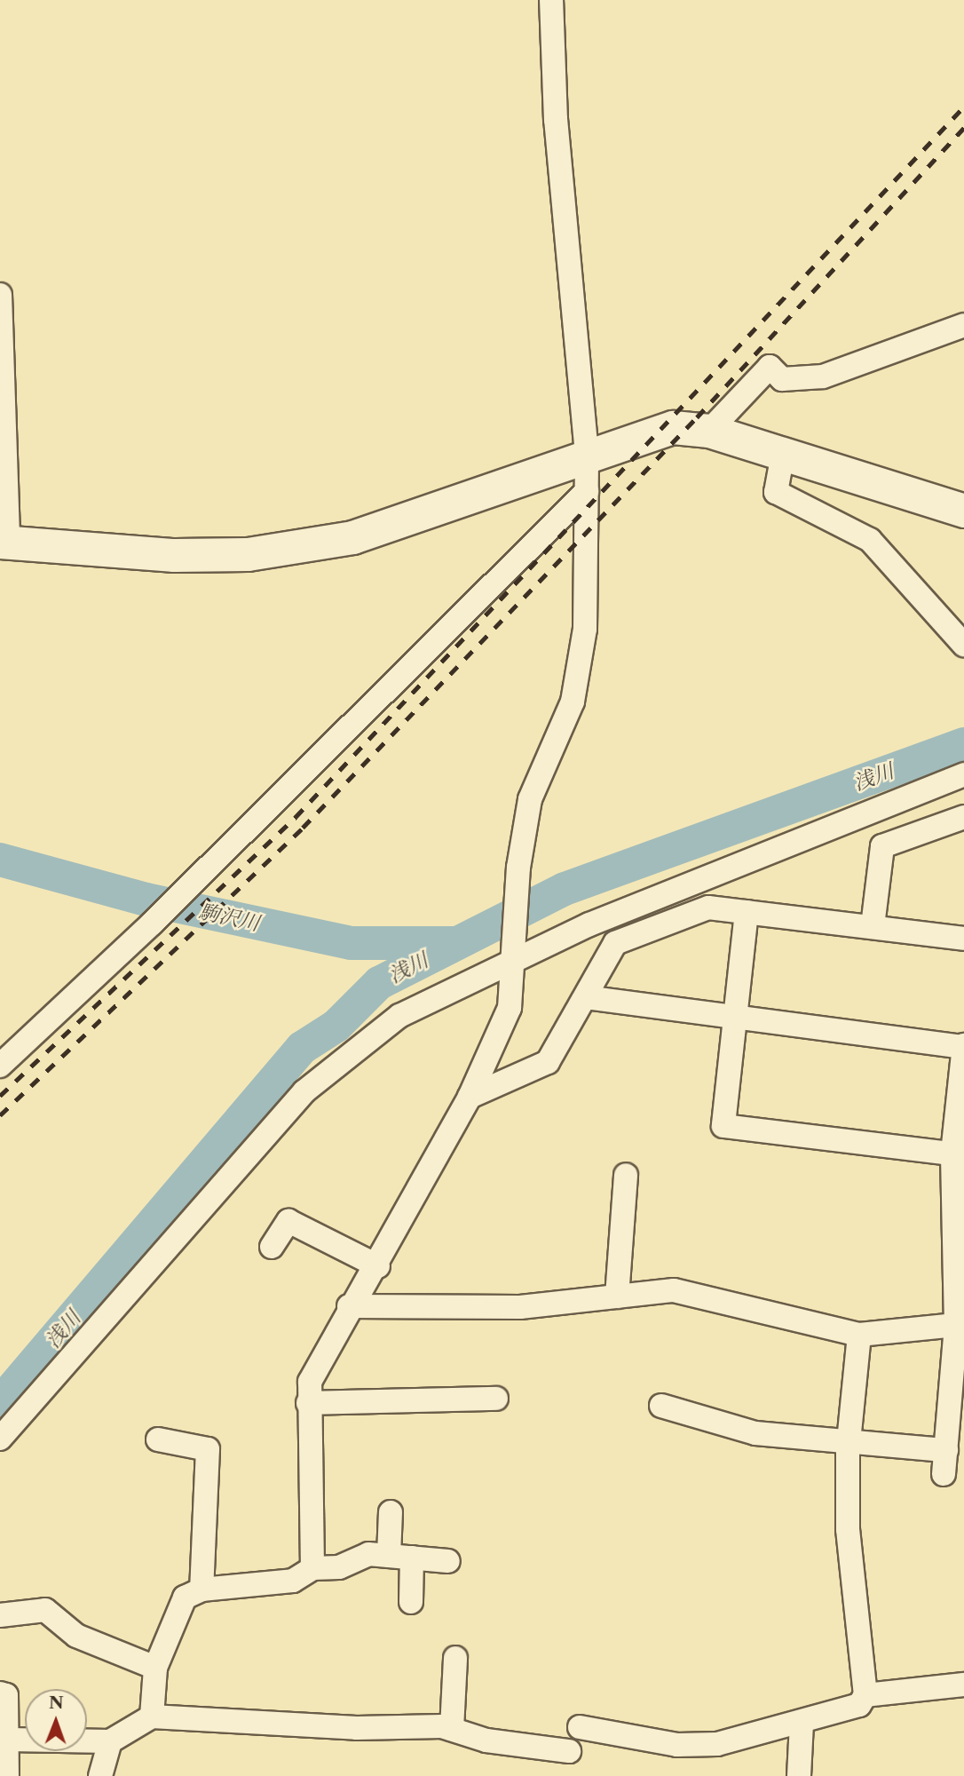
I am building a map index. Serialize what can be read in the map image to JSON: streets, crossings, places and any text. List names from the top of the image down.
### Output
{
  "water": ["浅川", "駒沢川"],
  "north": "top"
}
